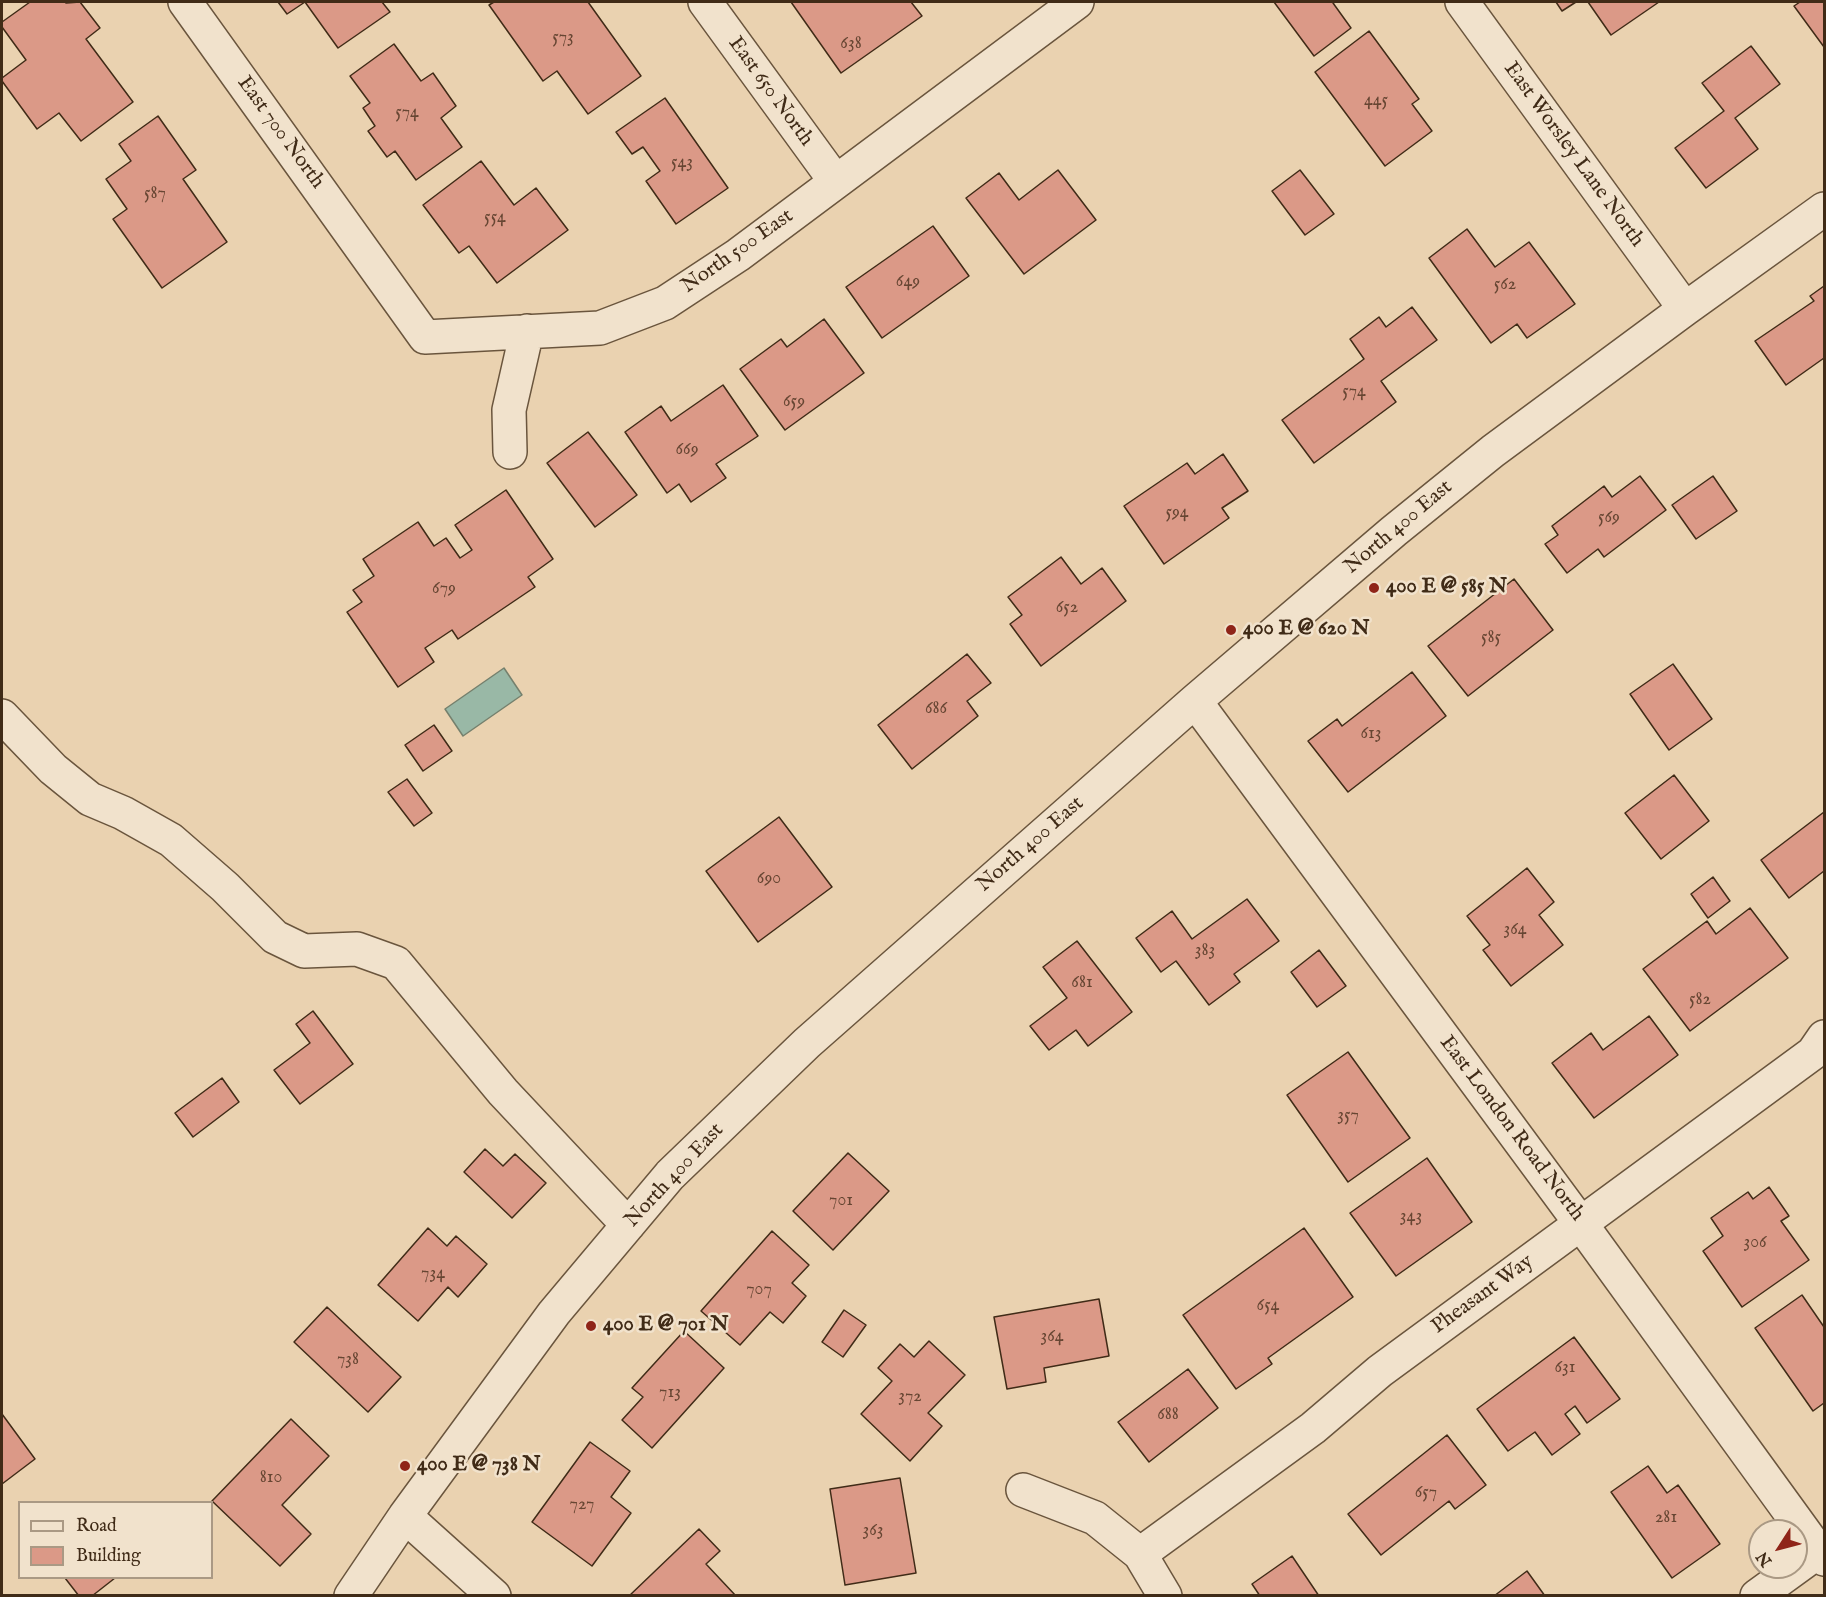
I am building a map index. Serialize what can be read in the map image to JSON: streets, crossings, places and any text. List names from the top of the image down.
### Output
{
  "streets": {
    "street": [
      "East 650 North",
      "East 700 North",
      "East Worsley Lane North",
      "North 500 East",
      "North 400 East",
      "East London Road North",
      "Pheasant Way"
    ]
  },
  "crossings": [
    ["East 650 North", "North 500 East"],
    ["East 700 North", "North 500 East"],
    ["East Worsley Lane North", "North 400 East"],
    ["North 400 East", "East London Road North"],
    ["East London Road North", "Pheasant Way"]
  ],
  "places": [
    "400 E @ 585 N",
    "400 E @ 620 N",
    "400 E @ 701 N",
    "400 E @ 738 N"
  ],
  "house_numbers": [
    "573",
    "638",
    "445",
    "574",
    "543",
    "587",
    "554",
    "649",
    "562",
    "574",
    "659",
    "669",
    "594",
    "569",
    "679",
    "652",
    "585",
    "686",
    "613",
    "690",
    "364",
    "383",
    "681",
    "582",
    "357",
    "701",
    "343",
    "306",
    "734",
    "707",
    "654",
    "364",
    "738",
    "631",
    "713",
    "372",
    "688",
    "810",
    "657",
    "727",
    "281",
    "363"
  ],
  "legend": ["Road", "Building"],
  "north": "bottom left"
}
